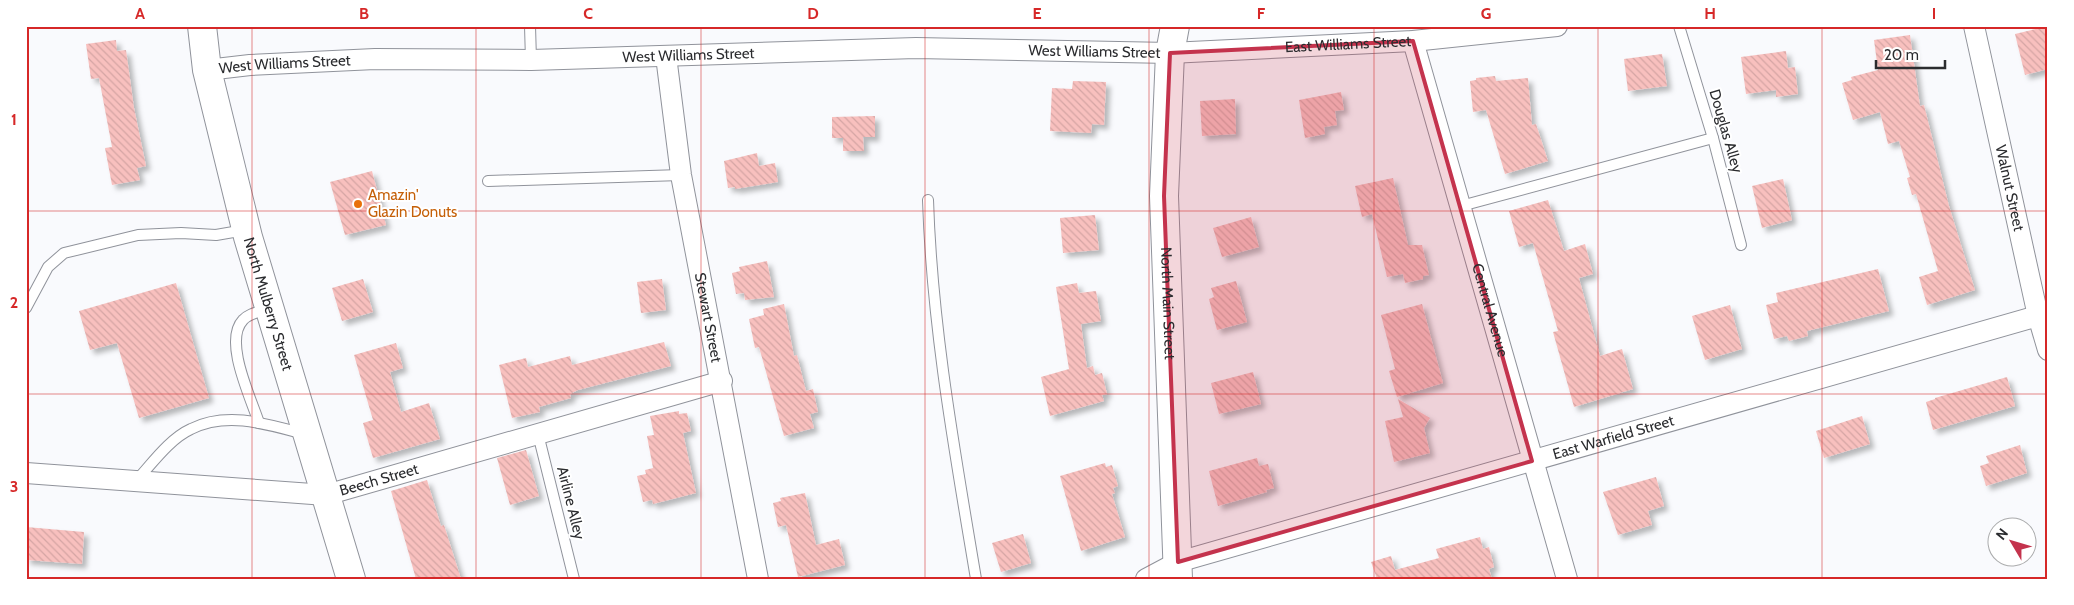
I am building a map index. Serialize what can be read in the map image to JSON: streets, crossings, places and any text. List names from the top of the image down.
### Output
{
  "streets": {
    "main road": ["North Main Street", "North Mulberry Street"],
    "street": [
      "East Williams Street",
      "West Williams Street",
      "Walnut Street",
      "Central Avenue",
      "Stewart Street",
      "East Warfield Street",
      "Beech Street"
    ],
    "lane": ["Douglas Alley", "Airline Alley"]
  },
  "crossings": [
    ["East Williams Street", "West Williams Street"],
    ["East Williams Street", "North Main Street"],
    ["East Williams Street", "Central Avenue"],
    ["West Williams Street", "North Main Street"],
    ["West Williams Street", "North Mulberry Street"],
    ["West Williams Street", "Stewart Street"],
    ["Walnut Street", "East Warfield Street"],
    ["North Main Street", "East Warfield Street"],
    ["North Mulberry Street", "Beech Street"],
    ["Central Avenue", "East Warfield Street"],
    ["Stewart Street", "Beech Street"],
    ["Beech Street", "Airline Alley"]
  ],
  "places": ["Amazin' Glazin Donuts"],
  "scale_bar": "20 m",
  "north": "top left",
  "grid": {
    "columns": [
      "A",
      "B",
      "C",
      "D",
      "E",
      "F",
      "G",
      "H",
      "I"
    ],
    "rows": ["1", "2", "3"]
  }
}
